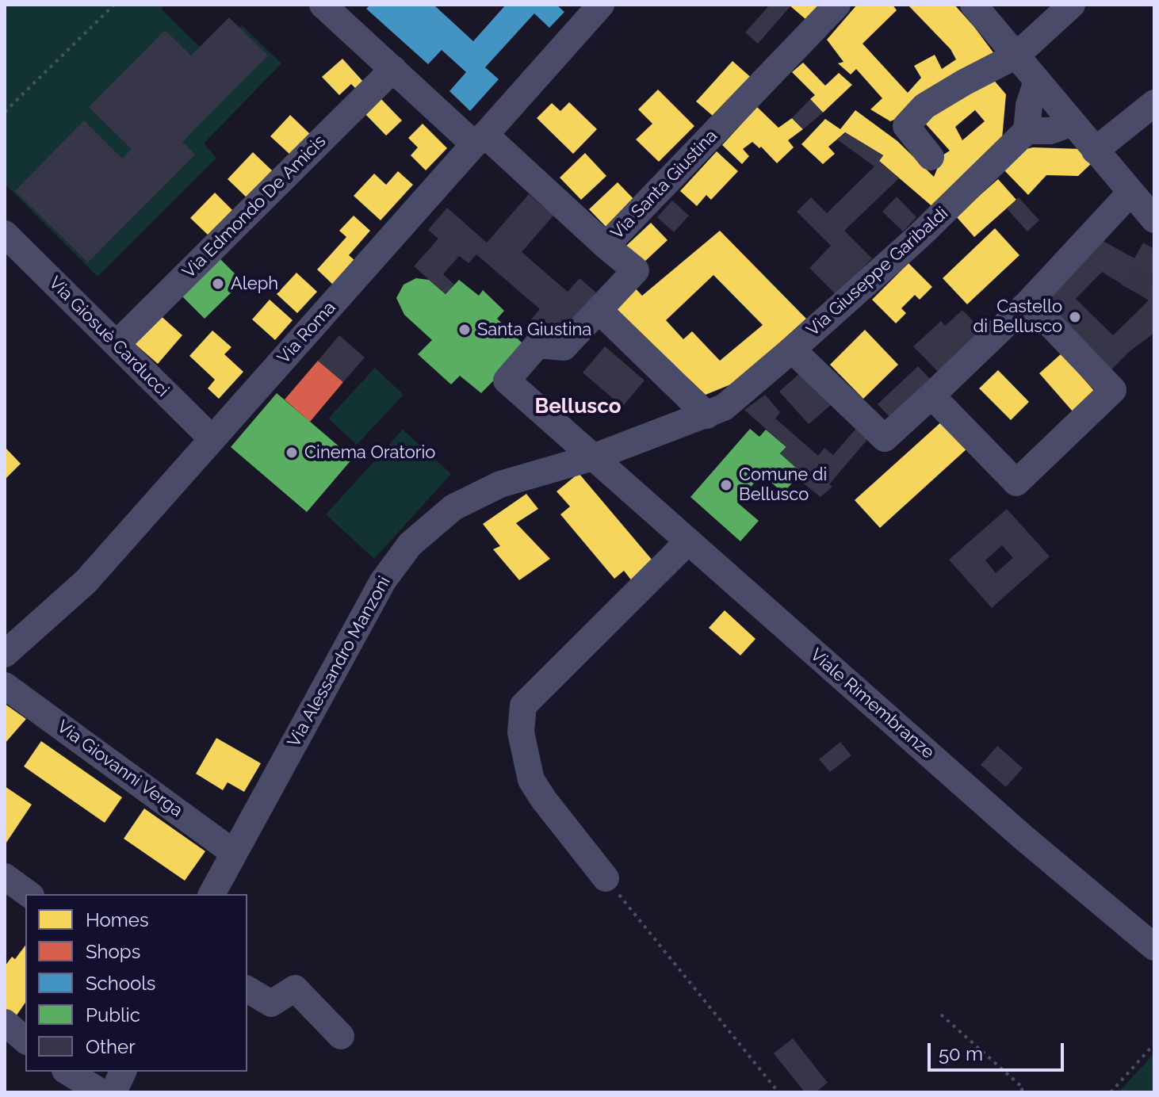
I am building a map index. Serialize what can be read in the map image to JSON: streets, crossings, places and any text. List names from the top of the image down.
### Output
{
  "streets": {
    "street": [
      "Via Santa Giustina",
      "Via Edmondo De Amicis",
      "Via Giuseppe Garibaldi",
      "Via Roma",
      "Via Giosuè Carducci",
      "Via Alessandro Manzoni",
      "Viale Rimembranze",
      "Via Giovanni Verga"
    ]
  },
  "crossings": [
    ["Via Santa Giustina", "Via Edmondo De Amicis"],
    ["Via Santa Giustina", "Via Roma"],
    ["Via Edmondo De Amicis", "Via Giosuè Carducci"],
    ["Via Giuseppe Garibaldi", "Via Alessandro Manzoni"],
    ["Via Roma", "Via Giosuè Carducci"],
    ["Via Alessandro Manzoni", "Viale Rimembranze"],
    ["Via Alessandro Manzoni", "Via Giovanni Verga"]
  ],
  "districts": ["Bellusco"],
  "places": [
    "Aleph",
    "Castello di Bellusco",
    "Santa Giustina",
    "Cinema Oratorio",
    "Comune di Bellusco"
  ],
  "legend": [
    "Homes",
    "Shops",
    "Schools",
    "Public",
    "Other"
  ],
  "scale_bar": "50 m"
}
